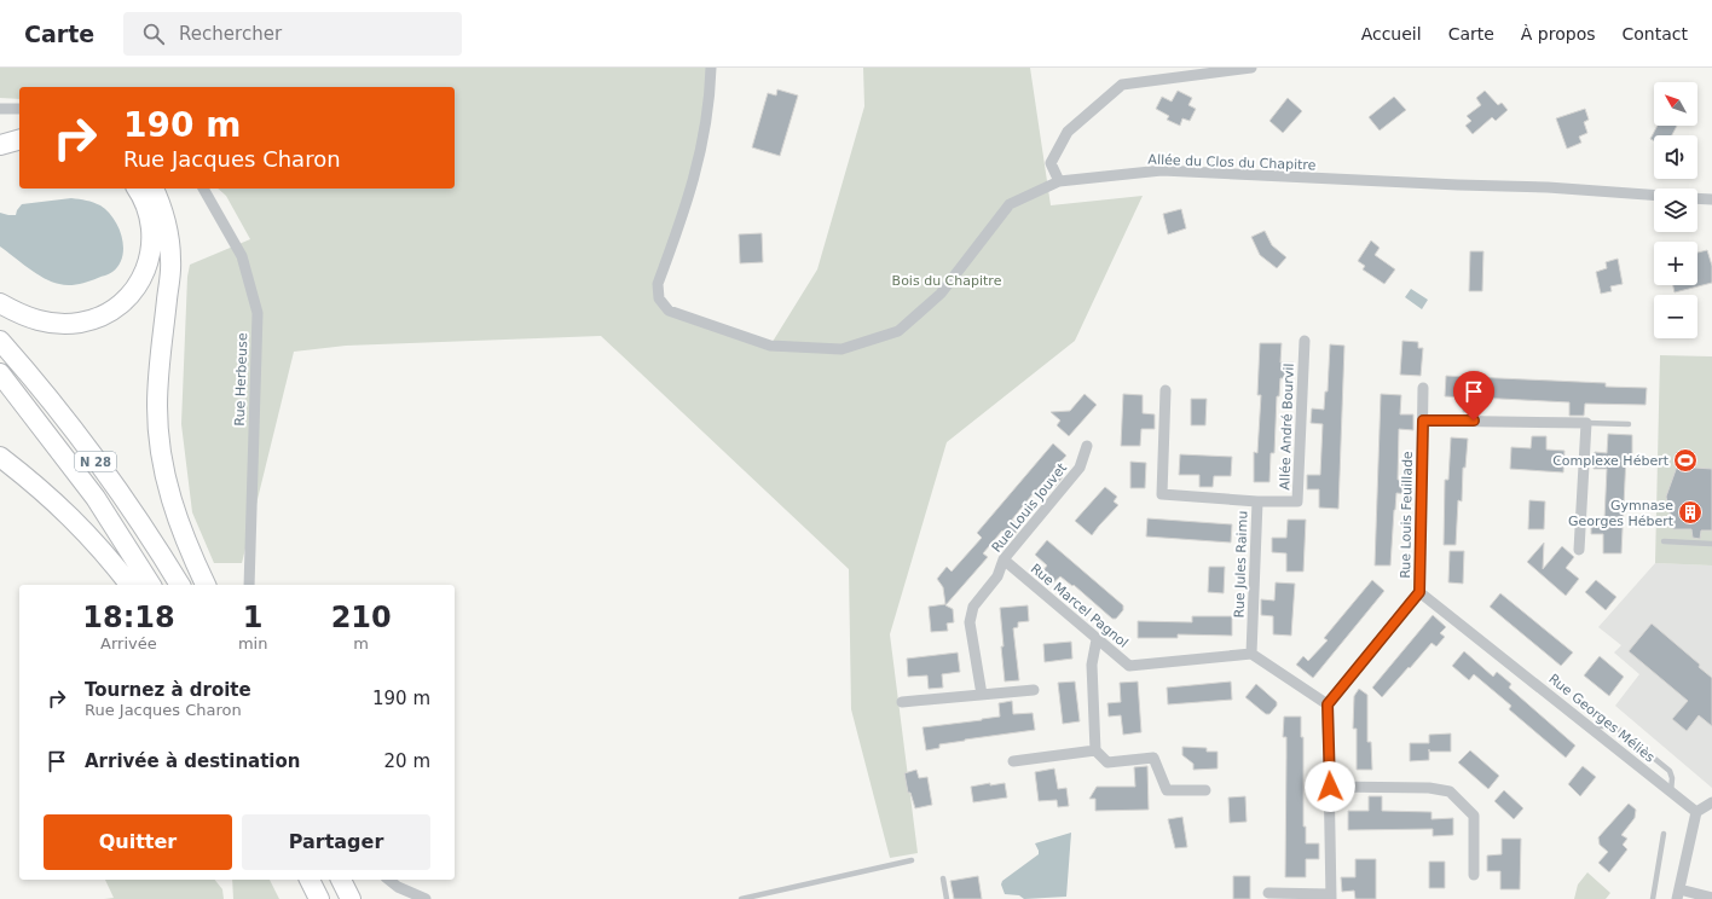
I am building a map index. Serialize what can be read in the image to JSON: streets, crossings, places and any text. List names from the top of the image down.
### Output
{
  "streets": {
    "highway": ["N 28"],
    "street": [
      "Allée du Clos du Chapitre",
      "Rue Herbeuse",
      "Allée André Bourvil",
      "Rue Louis Jouvet",
      "Rue Louis Feuillade",
      "Rue Jules Raimu",
      "Rue Marcel Pagnol",
      "Rue Georges Méliès"
    ]
  },
  "crossings": [
    ["Allée André Bourvil", "Rue Jules Raimu"],
    ["Rue Louis Jouvet", "Rue Marcel Pagnol"],
    ["Rue Louis Feuillade", "Rue Georges Méliès"],
    ["Rue Jules Raimu", "Rue Marcel Pagnol"]
  ],
  "parks": ["Bois du Chapitre"],
  "places": {
    "sports": ["Complexe Hébert"],
    "building": ["Gymnase Georges Hébert"]
  },
  "north": "top left",
  "page": {
    "header": "Carte",
    "search": "Rechercher",
    "nav": [
      "Accueil",
      "Carte",
      "À propos",
      "Contact"
    ],
    "map_buttons": ["+", "−"],
    "turn": ["190 m", "Rue Jacques Charon"],
    "eta": [
      "18:18",
      "Arrivée",
      "1",
      "min",
      "210",
      "m"
    ],
    "list": [
      {
        "name": "Tournez à droite",
        "note": "Rue Jacques Charon",
        "value": "190 m"
      },
      {
        "name": "Arrivée à destination",
        "value": "20 m"
      }
    ],
    "buttons": ["Quitter", "Partager"]
  }
}
